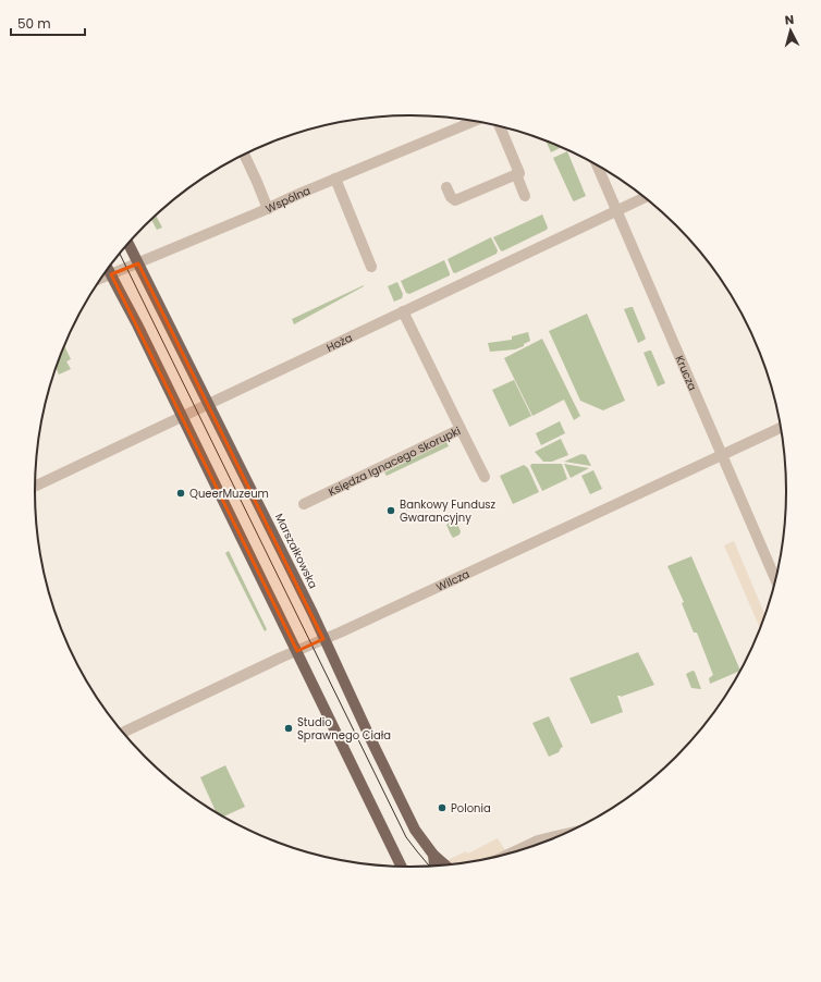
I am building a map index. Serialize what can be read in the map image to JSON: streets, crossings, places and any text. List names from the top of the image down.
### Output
{
  "streets": {
    "main road": ["Marszałkowska"],
    "street": [
      "Wspólna",
      "Hoża",
      "Krucza",
      "Księdza Ignacego Skorupki",
      "Wilcza"
    ]
  },
  "crossings": [
    ["Wspólna", "Marszałkowska"],
    ["Hoża", "Krucza"],
    ["Hoża", "Księdza Ignacego Skorupki"],
    ["Hoża", "Marszałkowska"],
    ["Krucza", "Wilcza"],
    ["Marszałkowska", "Wilcza"]
  ],
  "places": [
    "QueerMuzeum",
    "Bankowy Fundusz Gwarancyjny",
    "Studio Sprawnego Ciała",
    "Polonia"
  ],
  "scale_bar": "50 m",
  "north": "top"
}
